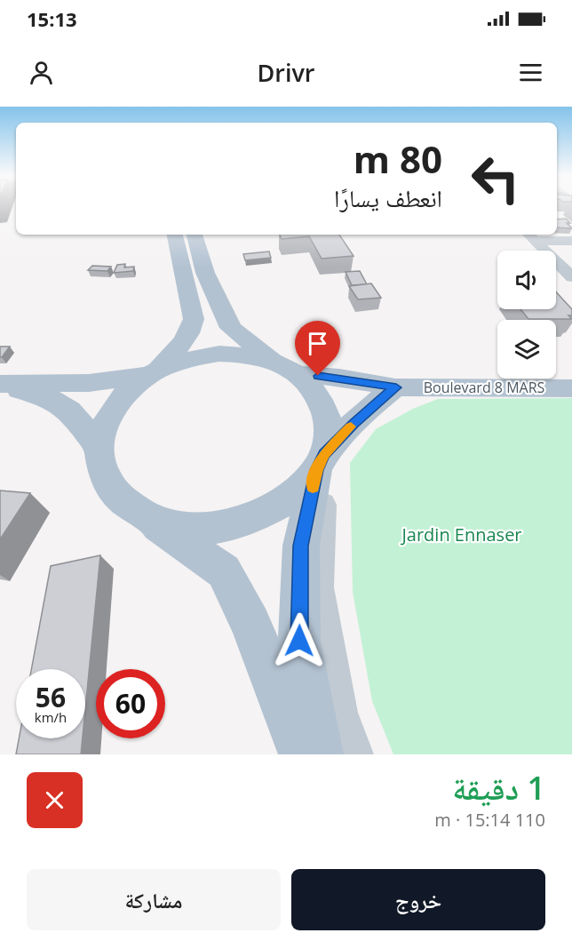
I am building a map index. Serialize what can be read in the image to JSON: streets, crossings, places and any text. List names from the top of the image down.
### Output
{
  "streets": {
    "main road": ["Boulevard 8 MARS"]
  },
  "parks": ["Jardin Ennaser"],
  "page": {
    "status": "15:13",
    "header": "Drivr",
    "turn": ["80 m", "انعطف يسارًا"],
    "speed": "56 km/h",
    "limit": "60",
    "heading": ["1 دقيقة", "110 m · 15:14"],
    "buttons": ["خروج", "مشاركة"]
  }
}
